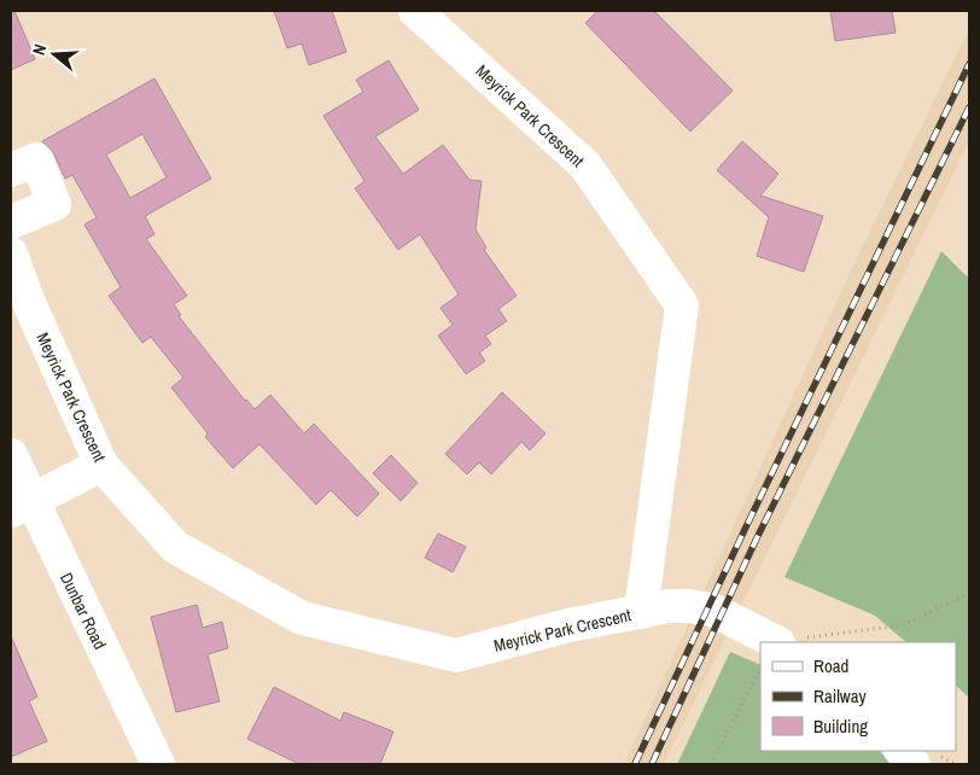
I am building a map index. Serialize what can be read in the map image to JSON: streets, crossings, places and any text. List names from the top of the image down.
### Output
{
  "streets": {
    "street": ["Meyrick Park Crescent", "Dunbar Road"]
  },
  "legend": ["Road", "Railway", "Building"],
  "north": "left"
}
